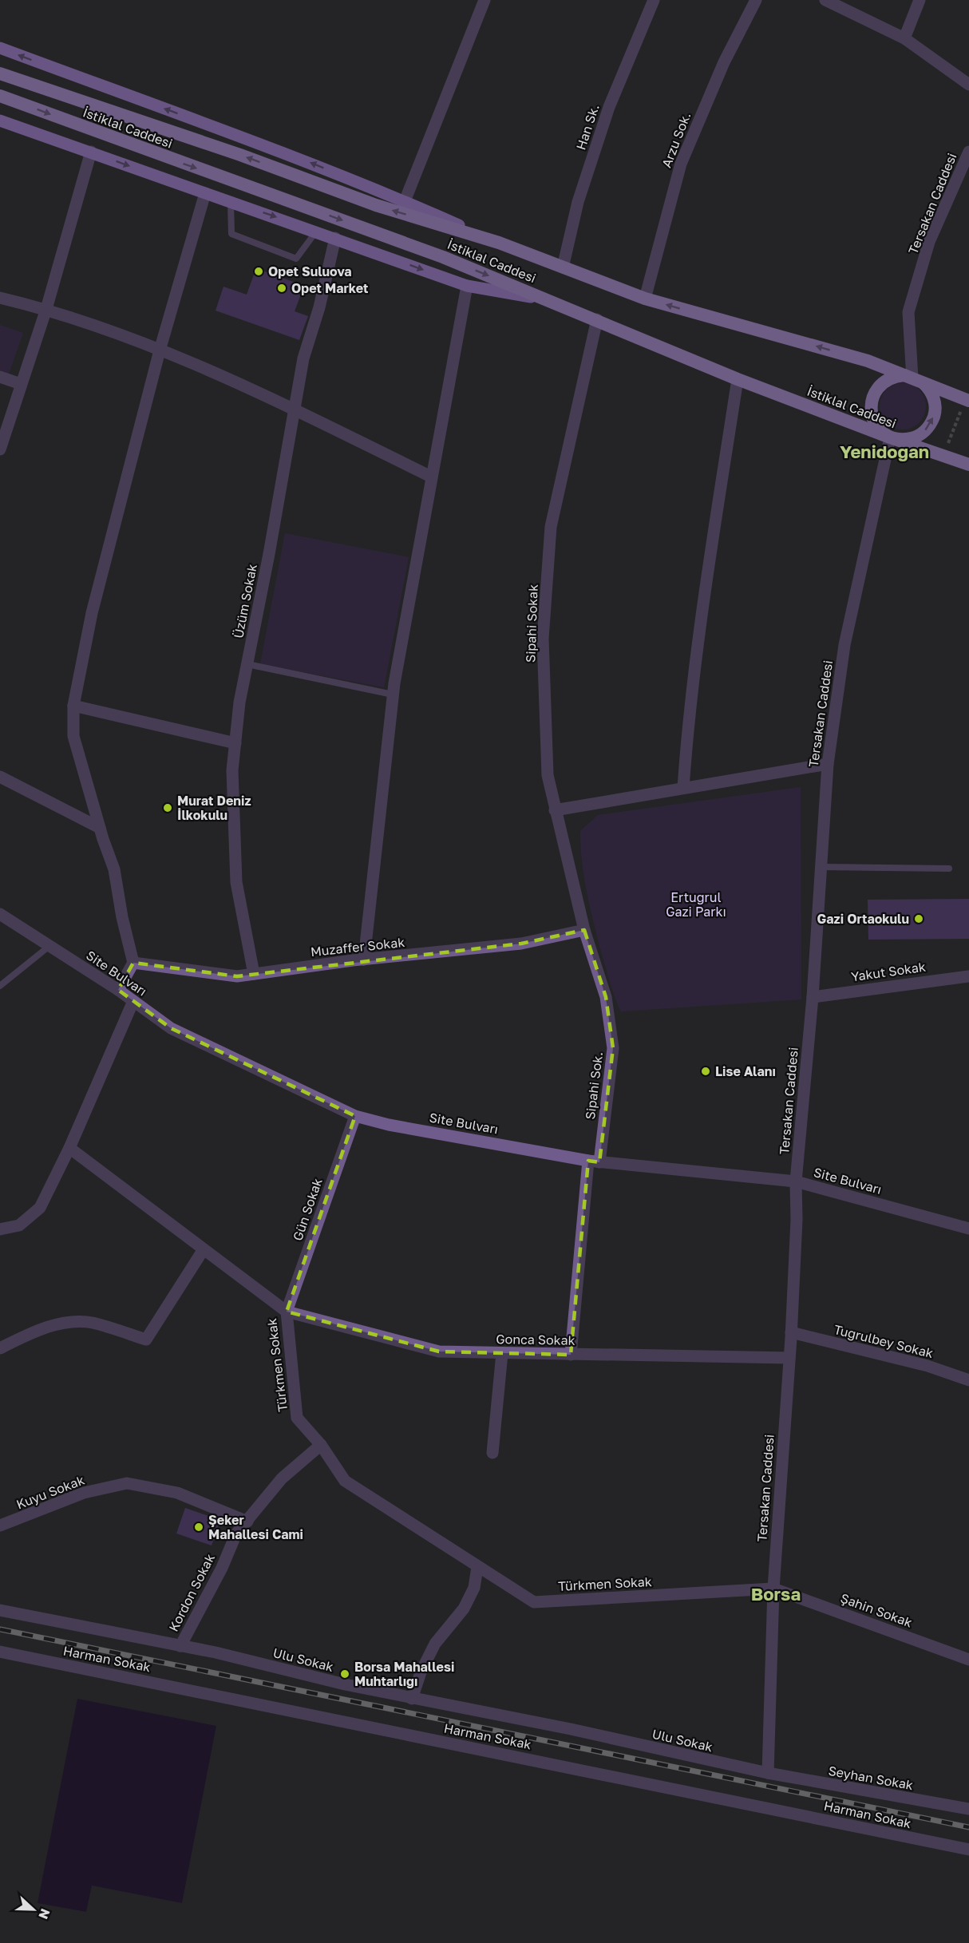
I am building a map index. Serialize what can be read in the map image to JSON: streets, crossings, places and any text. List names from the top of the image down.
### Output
{
  "streets": {
    "highway": ["İstiklal Caddesi"],
    "street": [
      "Han Sk.",
      "Arzu Sok.",
      "Tersakan Caddesi",
      "Üzüm Sokak",
      "Sipahi Sokak",
      "Muzaffer Sokak",
      "Yakut Sokak",
      "Site Bulvarı",
      "Sipahi Sok.",
      "Gün Sokak",
      "Gonca Sokak",
      "Tuğrulbey Sokak",
      "Türkmen Sokak",
      "Kuyu Sokak",
      "Kordon Sokak",
      "Şahin Sokak",
      "Harman Sokak",
      "Ulu Sokak",
      "Seyhan Sokak"
    ]
  },
  "crossings": [
    ["Han Sk.", "İstiklal Caddesi"],
    ["İstiklal Caddesi", "Arzu Sok."],
    ["İstiklal Caddesi", "Tersakan Caddesi"],
    ["İstiklal Caddesi", "Sipahi Sokak"],
    ["Tersakan Caddesi", "Yakut Sokak"],
    ["Tersakan Caddesi", "Site Bulvarı"],
    ["Tersakan Caddesi", "Gonca Sokak"],
    ["Tersakan Caddesi", "Tuğrulbey Sokak"],
    ["Tersakan Caddesi", "Türkmen Sokak"],
    ["Tersakan Caddesi", "Şahin Sokak"],
    ["Tersakan Caddesi", "Ulu Sokak"],
    ["Tersakan Caddesi", "Seyhan Sokak"],
    ["Üzüm Sokak", "Muzaffer Sokak"],
    ["Sipahi Sokak", "Muzaffer Sokak"],
    ["Sipahi Sokak", "Sipahi Sok."],
    ["Muzaffer Sokak", "Sipahi Sok."],
    ["Site Bulvarı", "Sipahi Sok."],
    ["Site Bulvarı", "Gün Sokak"],
    ["Sipahi Sok.", "Gonca Sokak"],
    ["Gün Sokak", "Gonca Sokak"],
    ["Gün Sokak", "Türkmen Sokak"],
    ["Gonca Sokak", "Türkmen Sokak"],
    ["Türkmen Sokak", "Kordon Sokak"],
    ["Türkmen Sokak", "Şahin Sokak"],
    ["Kuyu Sokak", "Kordon Sokak"],
    ["Kordon Sokak", "Ulu Sokak"],
    ["Ulu Sokak", "Seyhan Sokak"]
  ],
  "districts": ["Yenidoğan", "Borsa"],
  "parks": ["Ertuğrul Gazi Parkı"],
  "places": [
    "Opet Suluova",
    "Opet Market",
    "Murat Deniz İlkokulu",
    "Gazi Ortaokulu",
    "Lise Alanı",
    "Şeker Mahallesi Cami",
    "Borsa Mahallesi Muhtarlığı"
  ],
  "north": "right"
}
